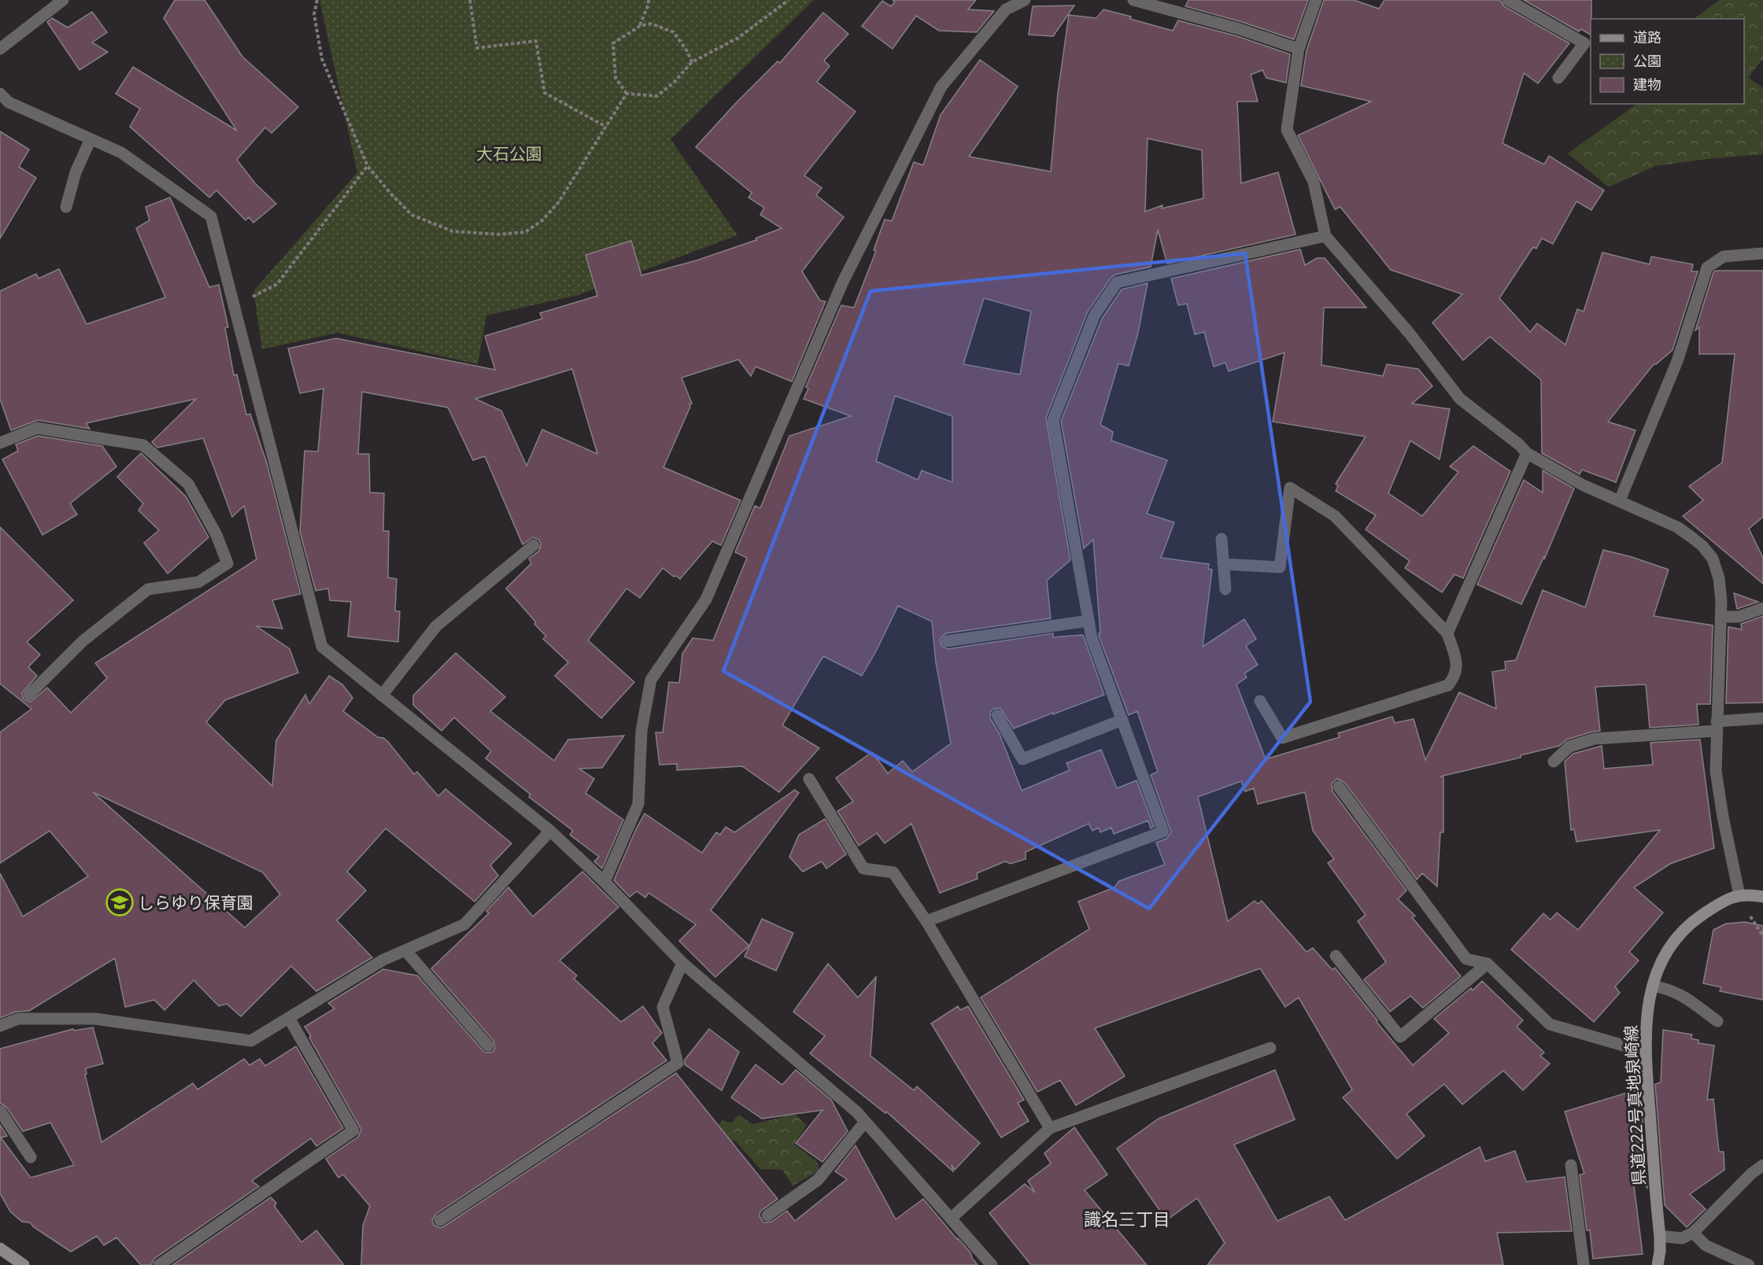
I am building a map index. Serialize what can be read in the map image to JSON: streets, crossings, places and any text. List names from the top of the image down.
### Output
{
  "streets": {
    "main road": ["県道222号真地泉崎線"]
  },
  "districts": ["識名三丁目"],
  "parks": ["大石公園"],
  "places": {
    "school or university": ["しらゆり保育園"]
  },
  "legend": ["道路", "公園", "建物"]
}
